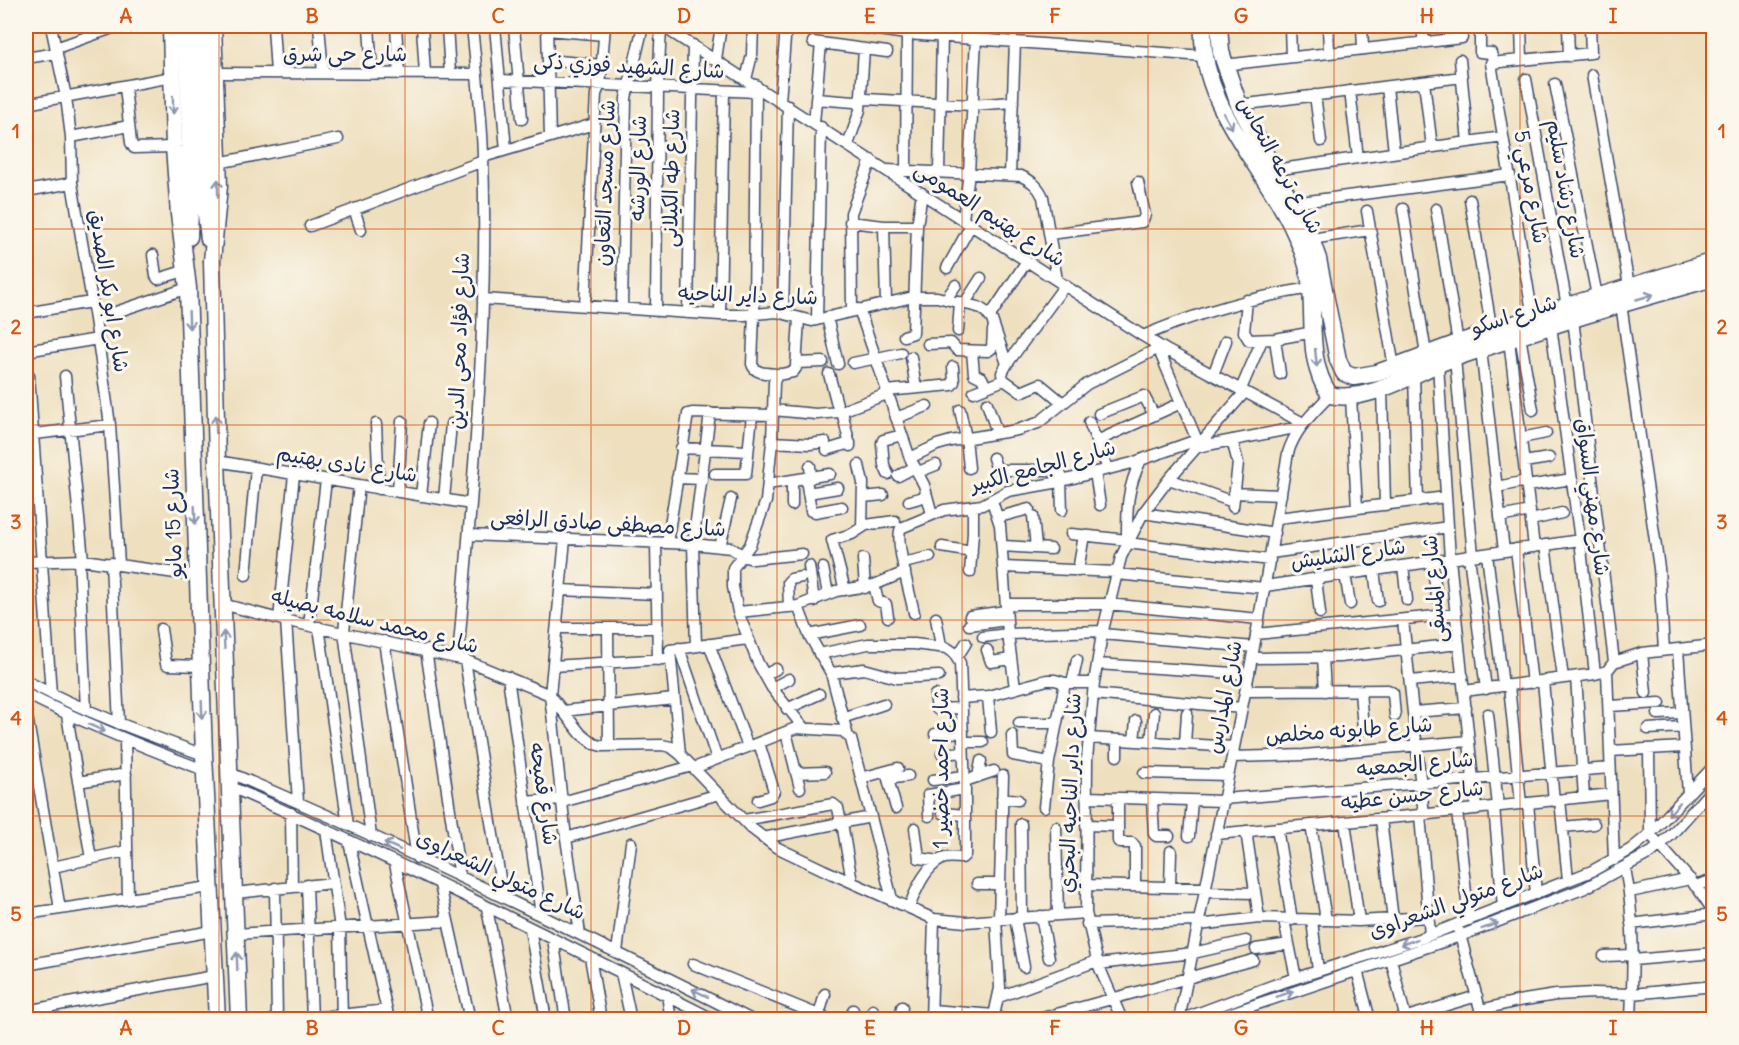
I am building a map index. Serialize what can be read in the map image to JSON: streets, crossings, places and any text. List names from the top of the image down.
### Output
{
  "streets": {
    "main road": ["شارع ترعه النحاس", "شارع اسكو", "شارع 15 مايو"],
    "street": [
      "شارع حى شرق",
      "شارع الشهيد فوزي ذكى",
      "شارع الورشه",
      "شارع طه الكيلانى",
      "شارع مسجد التعاون",
      "شارع مرعي 5",
      "شارع رشاد سليم",
      "شارع بهتيم العمومى",
      "شارع ابو بكر الصديق",
      "شارع داير الناحيه",
      "شارع فؤاد محى الدين",
      "شارع نادى بهتيم",
      "شارع الجامع الكبير",
      "شارع مهني السواق",
      "شارع مصطفى صادق الرافعى",
      "شارع الشليش",
      "شارع المسقى",
      "شارع محمد سلامه بصيله",
      "شارع المدارس",
      "شارع طابونه مخلص",
      "شارع الجمعيه",
      "شارع احمد خضير 1",
      "شارع داير الناحيه البحري",
      "شارع قميحه",
      "شارع حسن عطيه",
      "شارع متولي الشعراوى"
    ]
  },
  "crossings": [
    ["شارع حى شرق", "شارع فؤاد محى الدين"],
    ["شارع الشهيد فوزي ذكى", "شارع الورشه"],
    ["شارع الشهيد فوزي ذكى", "شارع طه الكيلانى"],
    ["شارع الشهيد فوزي ذكى", "شارع مسجد التعاون"],
    ["شارع الشهيد فوزي ذكى", "شارع بهتيم العمومى"],
    ["شارع ترعه النحاس", "شارع اسكو"],
    ["شارع ترعه النحاس", "شارع المدارس"],
    ["شارع الورشه", "شارع بهتيم العمومى"],
    ["شارع الورشه", "شارع داير الناحيه"],
    ["شارع طه الكيلانى", "شارع بهتيم العمومى"],
    ["شارع طه الكيلانى", "شارع داير الناحيه"],
    ["شارع مسجد التعاون", "شارع داير الناحيه"],
    ["شارع مرعي 5", "شارع اسكو"],
    ["شارع رشاد سليم", "شارع اسكو"],
    ["شارع رشاد سليم", "شارع الجمعيه"],
    ["شارع رشاد سليم", "شارع حسن عطيه"],
    ["شارع رشاد سليم", "شارع متولي الشعراوى"],
    ["شارع بهتيم العمومى", "شارع الجامع الكبير"],
    ["شارع بهتيم العمومى", "شارع المدارس"],
    ["شارع بهتيم العمومى", "شارع داير الناحيه البحري"],
    ["شارع داير الناحيه", "شارع فؤاد محى الدين"],
    ["شارع اسكو", "شارع مهني السواق"],
    ["شارع اسكو", "شارع المسقى"],
    ["شارع اسكو", "شارع المدارس"],
    ["شارع فؤاد محى الدين", "شارع نادى بهتيم"],
    ["شارع فؤاد محى الدين", "شارع مصطفى صادق الرافعى"],
    ["شارع فؤاد محى الدين", "شارع محمد سلامه بصيله"],
    ["شارع فؤاد محى الدين", "شارع متولي الشعراوى"],
    ["شارع الجامع الكبير", "شارع المدارس"],
    ["شارع الجامع الكبير", "شارع داير الناحيه البحري"],
    ["شارع مهني السواق", "شارع الشليش"],
    ["شارع الشليش", "شارع المسقى"],
    ["شارع الشليش", "شارع المدارس"],
    ["شارع الشليش", "شارع داير الناحيه البحري"],
    ["شارع المسقى", "شارع طابونه مخلص"],
    ["شارع المسقى", "شارع الجمعيه"],
    ["شارع المسقى", "شارع حسن عطيه"],
    ["شارع محمد سلامه بصيله", "شارع قميحه"],
    ["شارع المدارس", "شارع طابونه مخلص"],
    ["شارع المدارس", "شارع الجمعيه"],
    ["شارع المدارس", "شارع حسن عطيه"],
    ["شارع المدارس", "شارع متولي الشعراوى"],
    ["شارع طابونه مخلص", "شارع داير الناحيه البحري"],
    ["شارع الجمعيه", "شارع داير الناحيه البحري"],
    ["شارع قميحه", "شارع متولي الشعراوى"]
  ],
  "grid": {
    "columns": [
      "A",
      "B",
      "C",
      "D",
      "E",
      "F",
      "G",
      "H",
      "I"
    ],
    "rows": [
      "1",
      "2",
      "3",
      "4",
      "5"
    ]
  }
}
